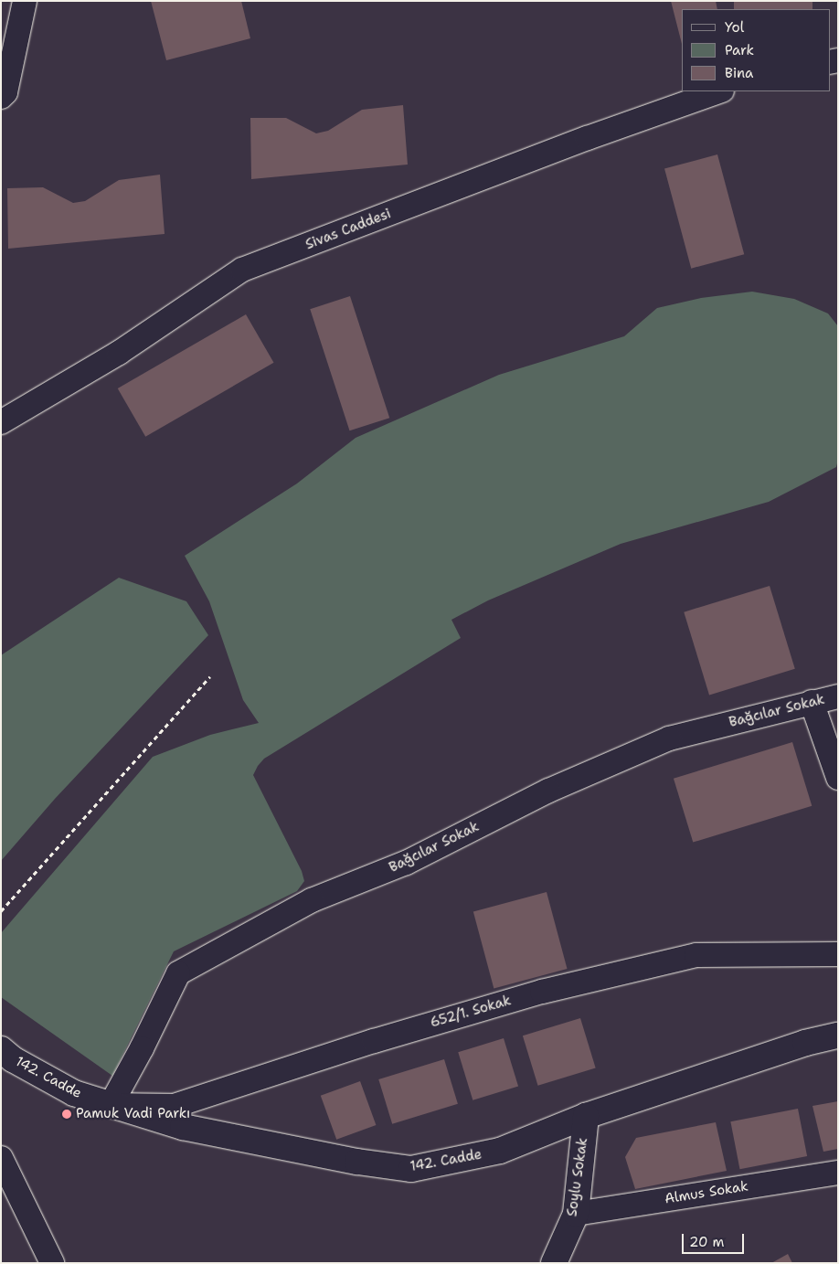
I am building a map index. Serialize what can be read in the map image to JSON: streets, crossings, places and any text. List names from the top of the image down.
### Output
{
  "streets": {
    "street": [
      "Sivas Caddesi",
      "Bağcılar Sokak",
      "652/1. Sokak",
      "142. Cadde",
      "Soylu Sokak",
      "Almus Sokak"
    ]
  },
  "crossings": [
    ["Bağcılar Sokak", "652/1. Sokak"],
    ["Bağcılar Sokak", "142. Cadde"],
    ["652/1. Sokak", "142. Cadde"],
    ["142. Cadde", "Soylu Sokak"],
    ["Soylu Sokak", "Almus Sokak"]
  ],
  "places": ["Pamuk Vadi Parkı"],
  "legend": ["Yol", "Park", "Bina"],
  "scale_bar": "20 m"
}
